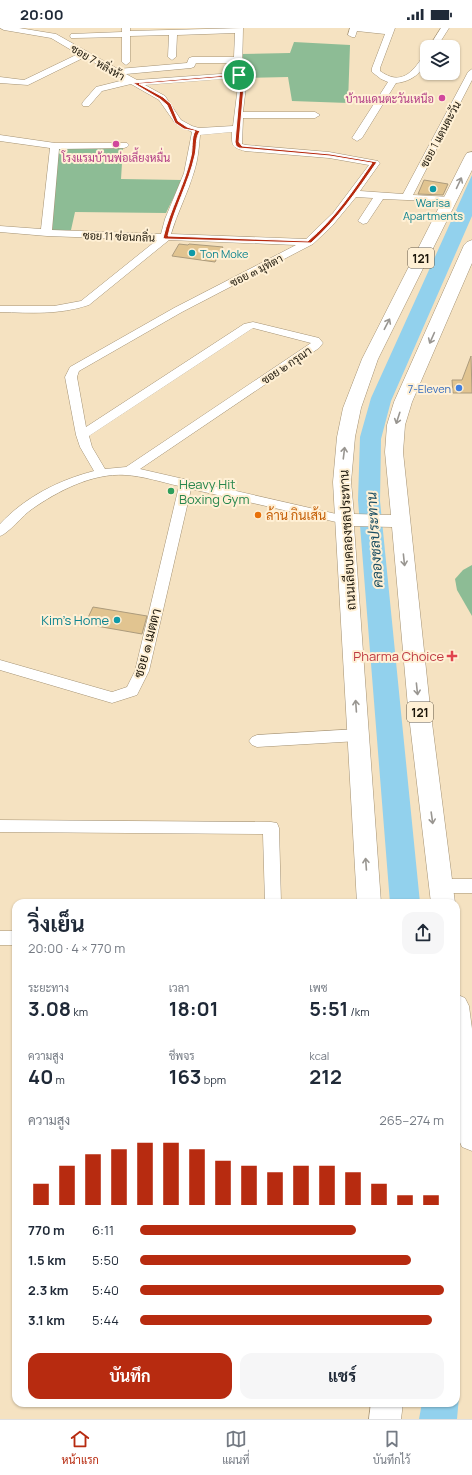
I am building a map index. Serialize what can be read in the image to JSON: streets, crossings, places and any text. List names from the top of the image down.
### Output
{
  "streets": {
    "main road": ["121", "ถนนเลียบคลองชลประทาน"],
    "street": [
      "ซอย 7 หลิ่งห้า",
      "ซอย 1 แดนตะวัน",
      "ซอย 11 ซ่อนกลิ่น",
      "ซอย ๓ มุทิตา",
      "ซอย ๒ กรุณา",
      "ซอย ๑ เมตตา"
    ]
  },
  "crossings": [
    ["ซอย 11 ซ่อนกลิ่น", "ซอย ๓ มุทิตา"],
    ["ซอย ๓ มุทิตา", "ซอย ๒ กรุณา"]
  ],
  "water": ["คลองชลประทาน"],
  "places": {
    "other": [
      "บ้านแดนตะวันเหนือ",
      "โรงแรมบ้านพ่อเลี้ยงหมื่น",
      "Warisa Apartments",
      "Ton Moke",
      "7-Eleven",
      "Heavy Hit Boxing Gym",
      "ล้าน กินเส้น",
      "Kim's Home"
    ],
    "health": ["Pharma Choice"]
  },
  "page": {
    "status": "20:00",
    "heading": ["วิ่งเย็น", "20:00 · 4 × 770 m"],
    "stats": [
      ["ระยะทาง", "3.08 km"],
      ["เวลา", "18:01"],
      ["เพซ", "5:51 /km"],
      ["ความสูง", "40 m"],
      ["ชีพจร", "163 bpm"],
      ["kcal", "212"]
    ],
    "chart": ["ความสูง", "265–274 m"],
    "list": [
      {
        "name": "770 m",
        "note": "6:11"
      },
      {
        "name": "1.5 km",
        "note": "5:50"
      },
      {
        "name": "2.3 km",
        "note": "5:40"
      },
      {
        "name": "3.1 km",
        "note": "5:44"
      }
    ],
    "buttons": ["บันทึก", "แชร์"],
    "tabs": ["หน้าแรก", "แผนที่", "บันทึกไว้"]
  }
}
